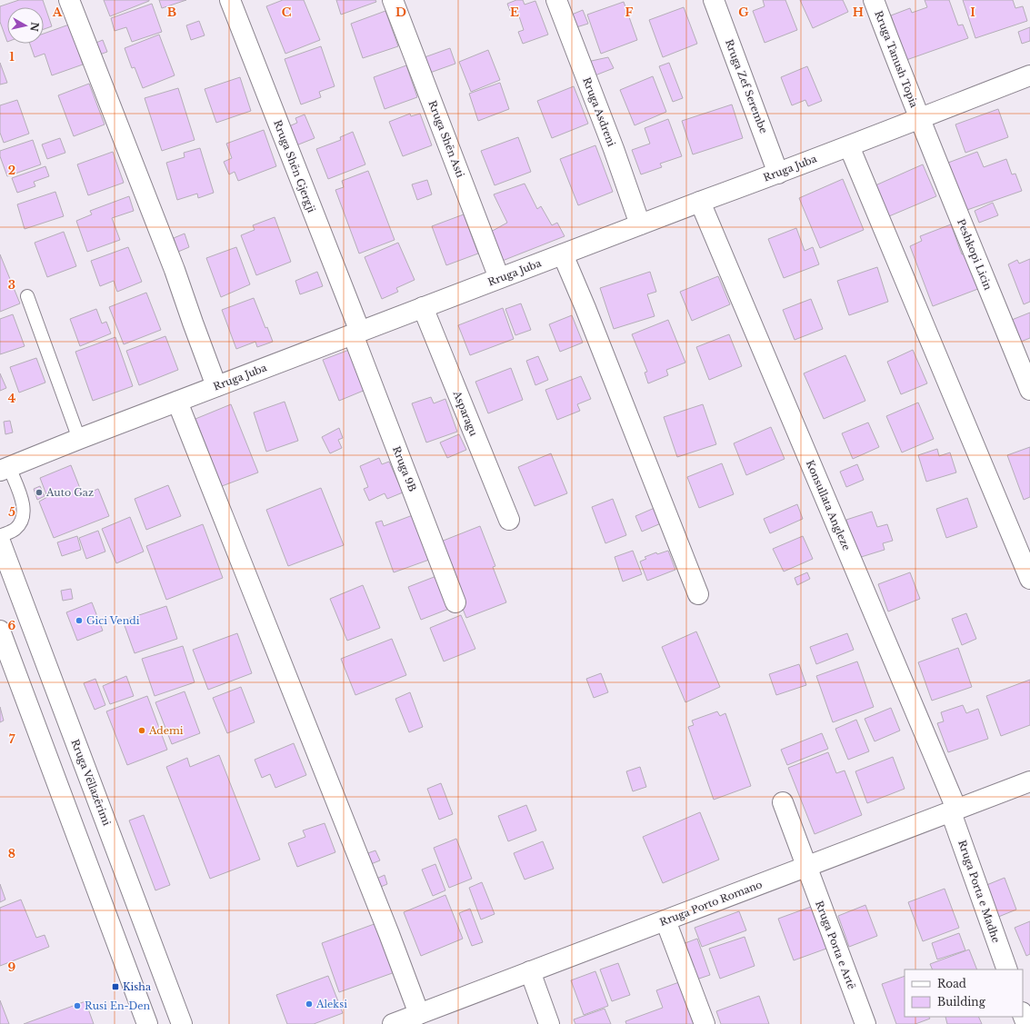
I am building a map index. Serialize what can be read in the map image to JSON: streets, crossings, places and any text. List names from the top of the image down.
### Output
{
  "streets": {
    "street": [
      "Rruga Tanush Topia",
      "Rruga Zef Serembe",
      "Rruga Asdreni",
      "Rruga Shën Asti",
      "Rruga Shën Gjergji",
      "Rruga Juba",
      "Peshkopi Licin",
      "Asparagu",
      "Rruga 9B",
      "Konsullata Angleze",
      "Rruga Vëllazërimi",
      "Rruga Porta e Madhe",
      "Rruga Porto Romano",
      "Rruga Porta e Artë"
    ]
  },
  "crossings": [
    ["Rruga Tanush Topia", "Rruga Juba"],
    ["Rruga Tanush Topia", "Peshkopi Licin"],
    ["Rruga Zef Serembe", "Rruga Juba"],
    ["Rruga Asdreni", "Rruga Juba"],
    ["Rruga Shën Asti", "Rruga Juba"],
    ["Rruga Shën Gjergji", "Rruga Juba"],
    ["Rruga Shën Gjergji", "Rruga 9B"],
    ["Rruga Juba", "Peshkopi Licin"],
    ["Rruga Juba", "Asparagu"],
    ["Rruga Juba", "Rruga 9B"],
    ["Rruga Juba", "Konsullata Angleze"],
    ["Konsullata Angleze", "Rruga Porta e Madhe"],
    ["Konsullata Angleze", "Rruga Porto Romano"],
    ["Rruga Porta e Madhe", "Rruga Porto Romano"],
    ["Rruga Porto Romano", "Rruga Porta e Artë"]
  ],
  "places": {
    "other": [
      "Auto Gaz",
      "Gici Vendi",
      "Ademi",
      "Aleksi",
      "Rusi En-Den"
    ],
    "transit": ["Kisha"]
  },
  "legend": ["Road", "Building"],
  "north": "right",
  "grid": {
    "columns": [
      "A",
      "B",
      "C",
      "D",
      "E",
      "F",
      "G",
      "H",
      "I"
    ],
    "rows": [
      "1",
      "2",
      "3",
      "4",
      "5",
      "6",
      "7",
      "8",
      "9"
    ]
  }
}
